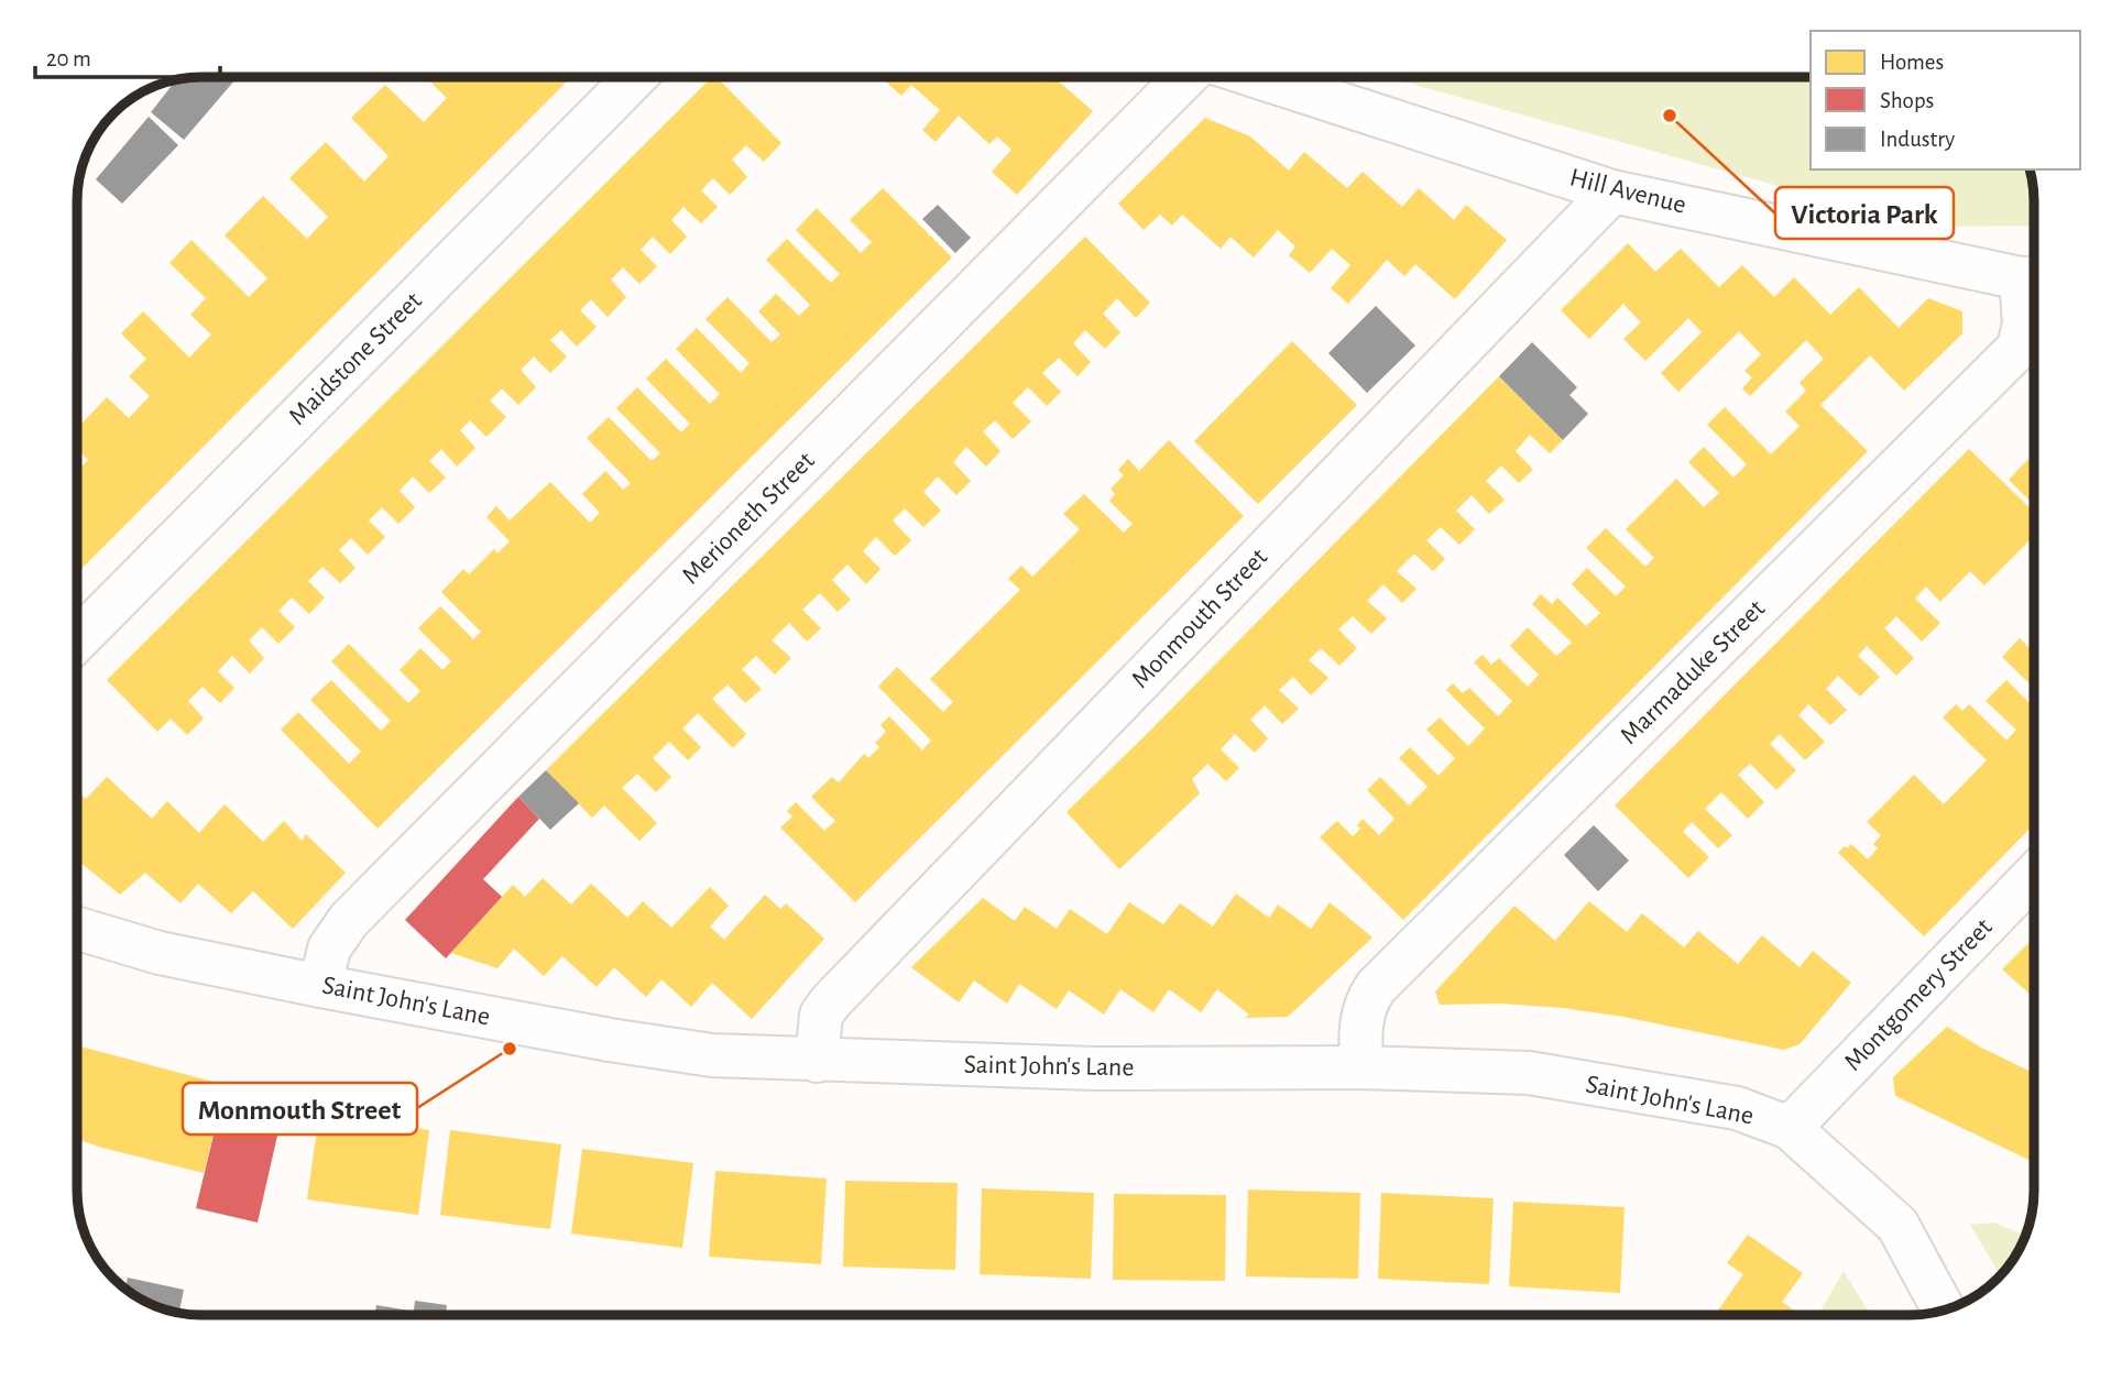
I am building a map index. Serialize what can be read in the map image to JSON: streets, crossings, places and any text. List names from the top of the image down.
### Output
{
  "streets": {
    "street": [
      "Hill Avenue",
      "Maidstone Street",
      "Merioneth Street",
      "Monmouth Street",
      "Marmaduke Street",
      "Montgomery Street",
      "Saint John's Lane"
    ]
  },
  "crossings": [
    ["Hill Avenue", "Monmouth Street"],
    ["Hill Avenue", "Marmaduke Street"],
    ["Merioneth Street", "Saint John's Lane"],
    ["Monmouth Street", "Saint John's Lane"],
    ["Marmaduke Street", "Saint John's Lane"],
    ["Montgomery Street", "Saint John's Lane"]
  ],
  "places": ["Victoria Park", "Monmouth Street"],
  "legend": ["Homes", "Shops", "Industry"],
  "scale_bar": "20 m"
}
